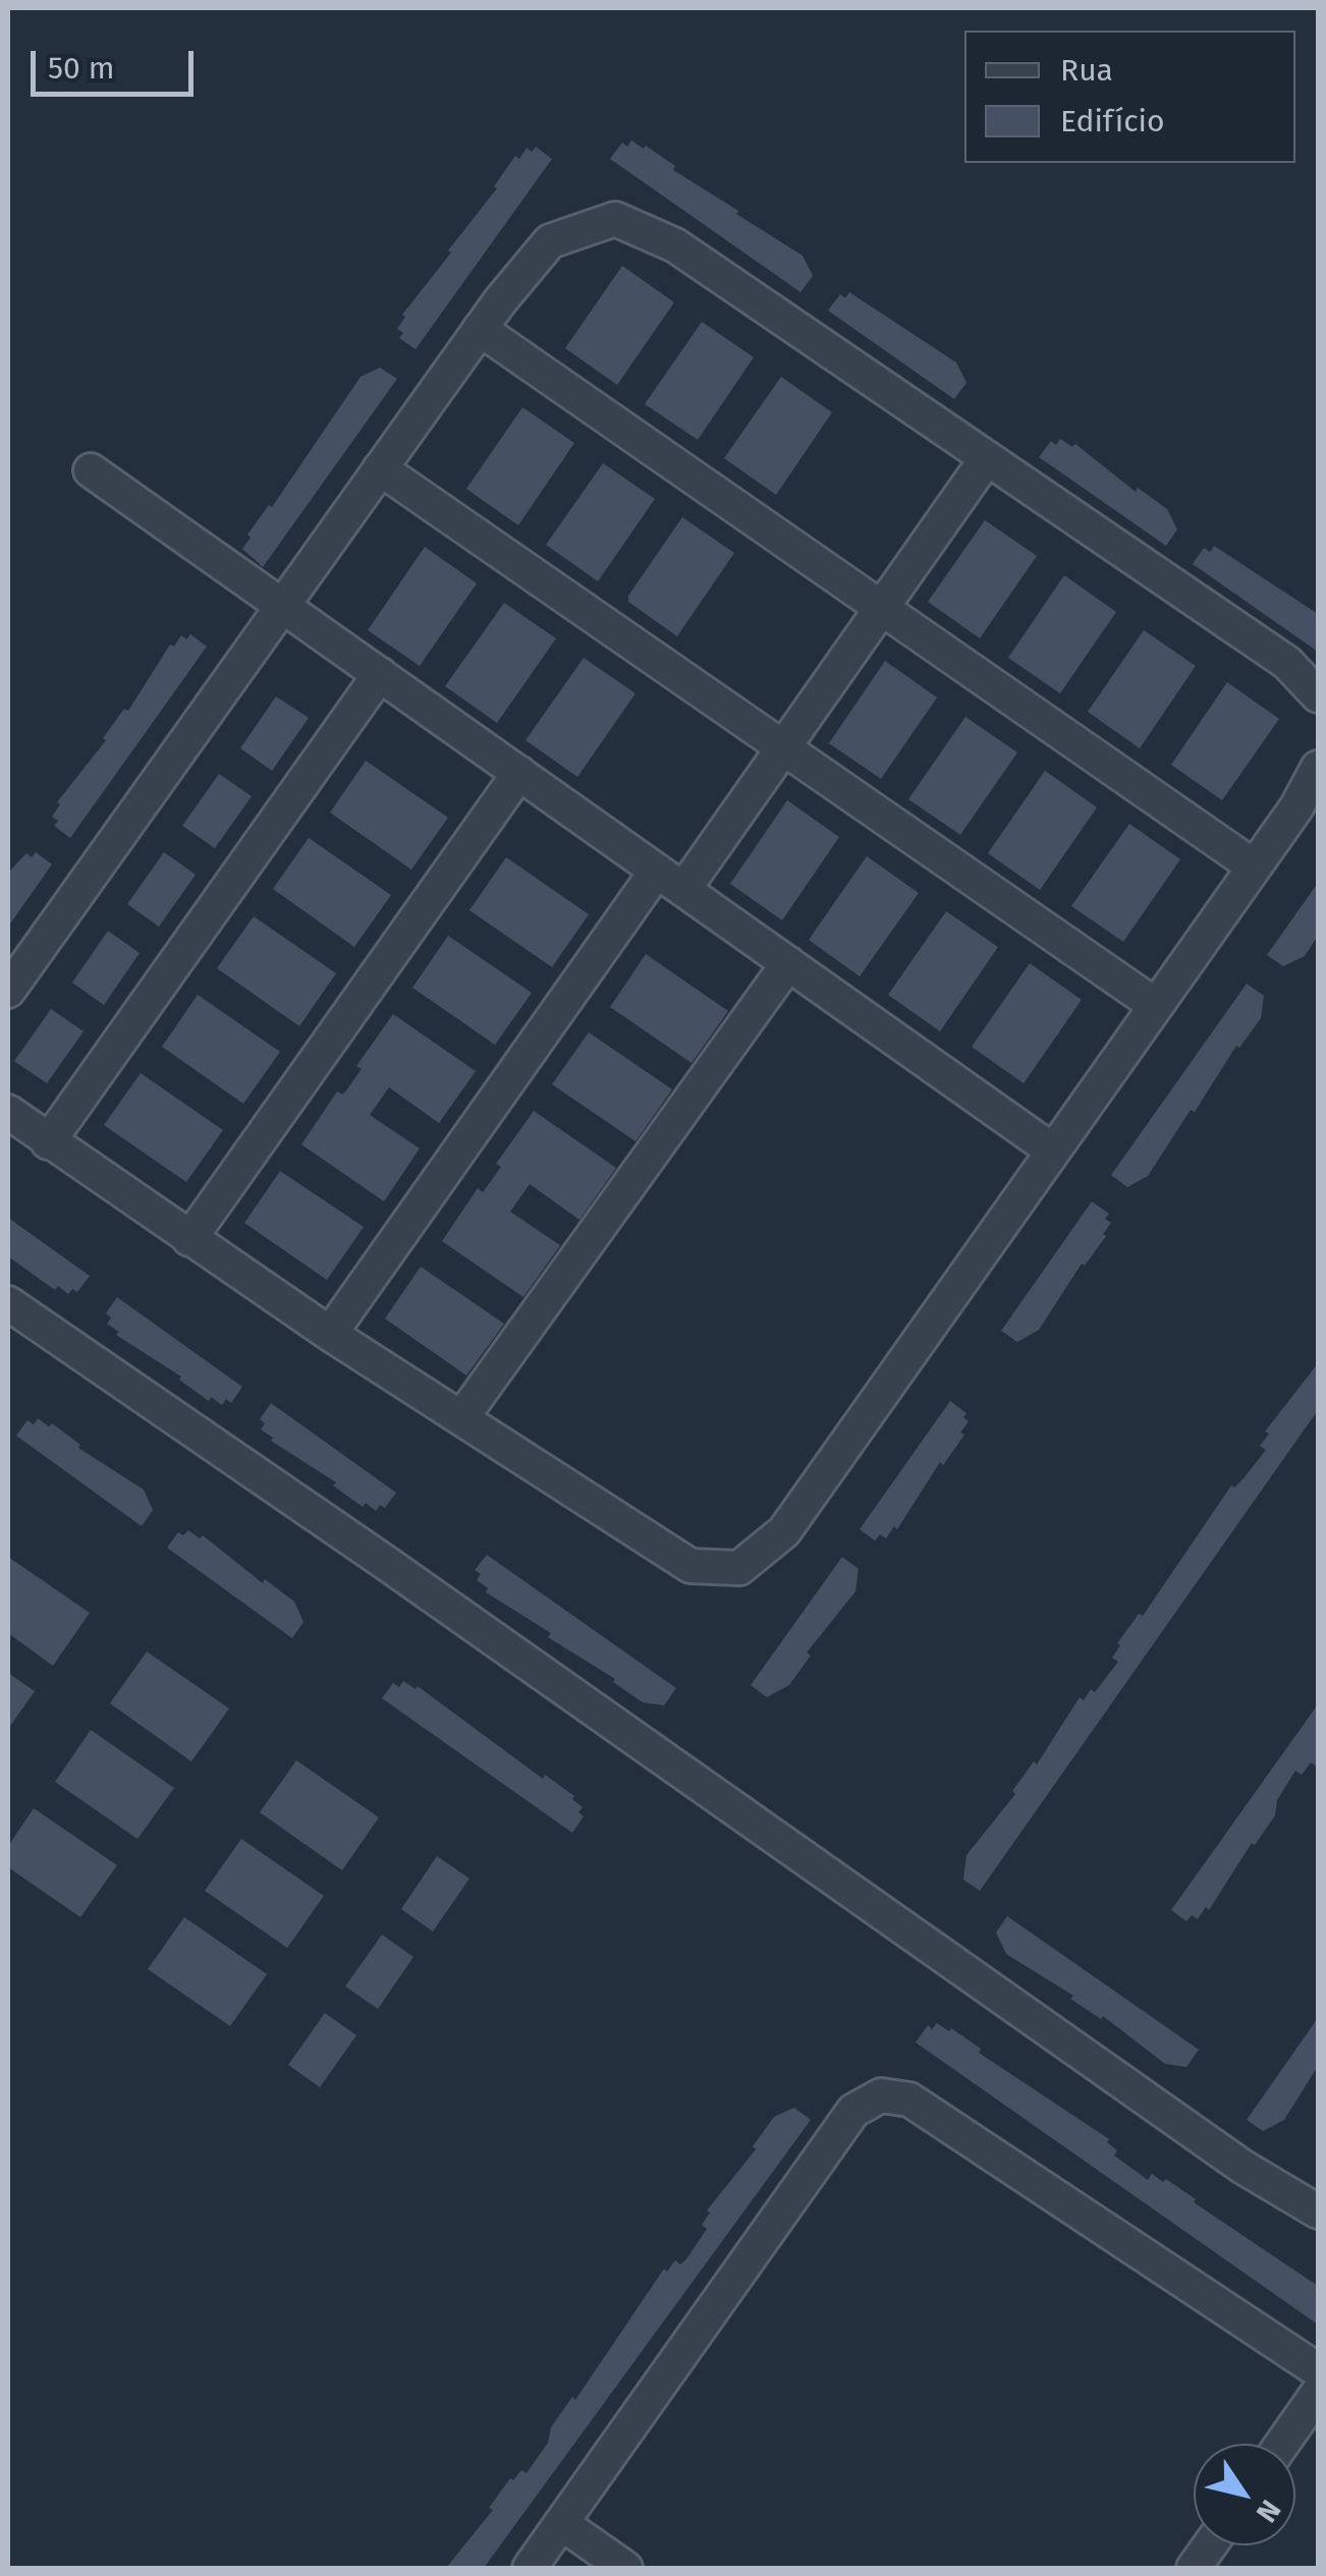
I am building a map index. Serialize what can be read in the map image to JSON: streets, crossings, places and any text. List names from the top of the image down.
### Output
{
  "legend": ["Rua", "Edifício"],
  "scale_bar": "50 m",
  "north": "bottom right"
}
